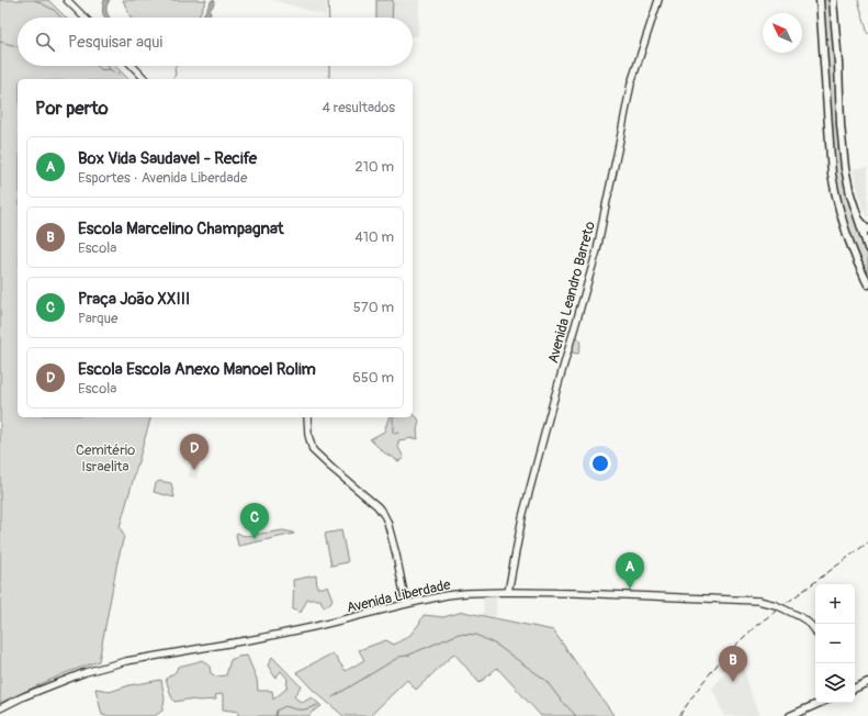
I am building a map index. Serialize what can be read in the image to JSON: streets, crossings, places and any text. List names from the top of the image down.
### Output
{
  "streets": {
    "main road": ["Avenida Leandro Barreto", "Avenida Liberdade"]
  },
  "crossings": [
    ["Avenida Leandro Barreto", "Avenida Liberdade"]
  ],
  "parks": ["Cemitério Israelita"],
  "north": "top left",
  "page": {
    "search": "Pesquisar aqui",
    "heading": ["Por perto", "4 resultados"],
    "list": [
      {
        "mark": "A",
        "name": "Box Vida Saudavel - Recife",
        "note": "Esportes · Avenida Liberdade",
        "value": "210 m"
      },
      {
        "mark": "B",
        "name": "Escola Marcelino Champagnat",
        "note": "Escola",
        "value": "410 m"
      },
      {
        "mark": "C",
        "name": "Praça João XXIII",
        "note": "Parque",
        "value": "570 m"
      },
      {
        "mark": "D",
        "name": "Escola Escola Anexo Manoel Rolim",
        "note": "Escola",
        "value": "650 m"
      }
    ],
    "pins": [
      "D",
      "C",
      "A",
      "B"
    ],
    "map_buttons": ["+", "−"]
  }
}
